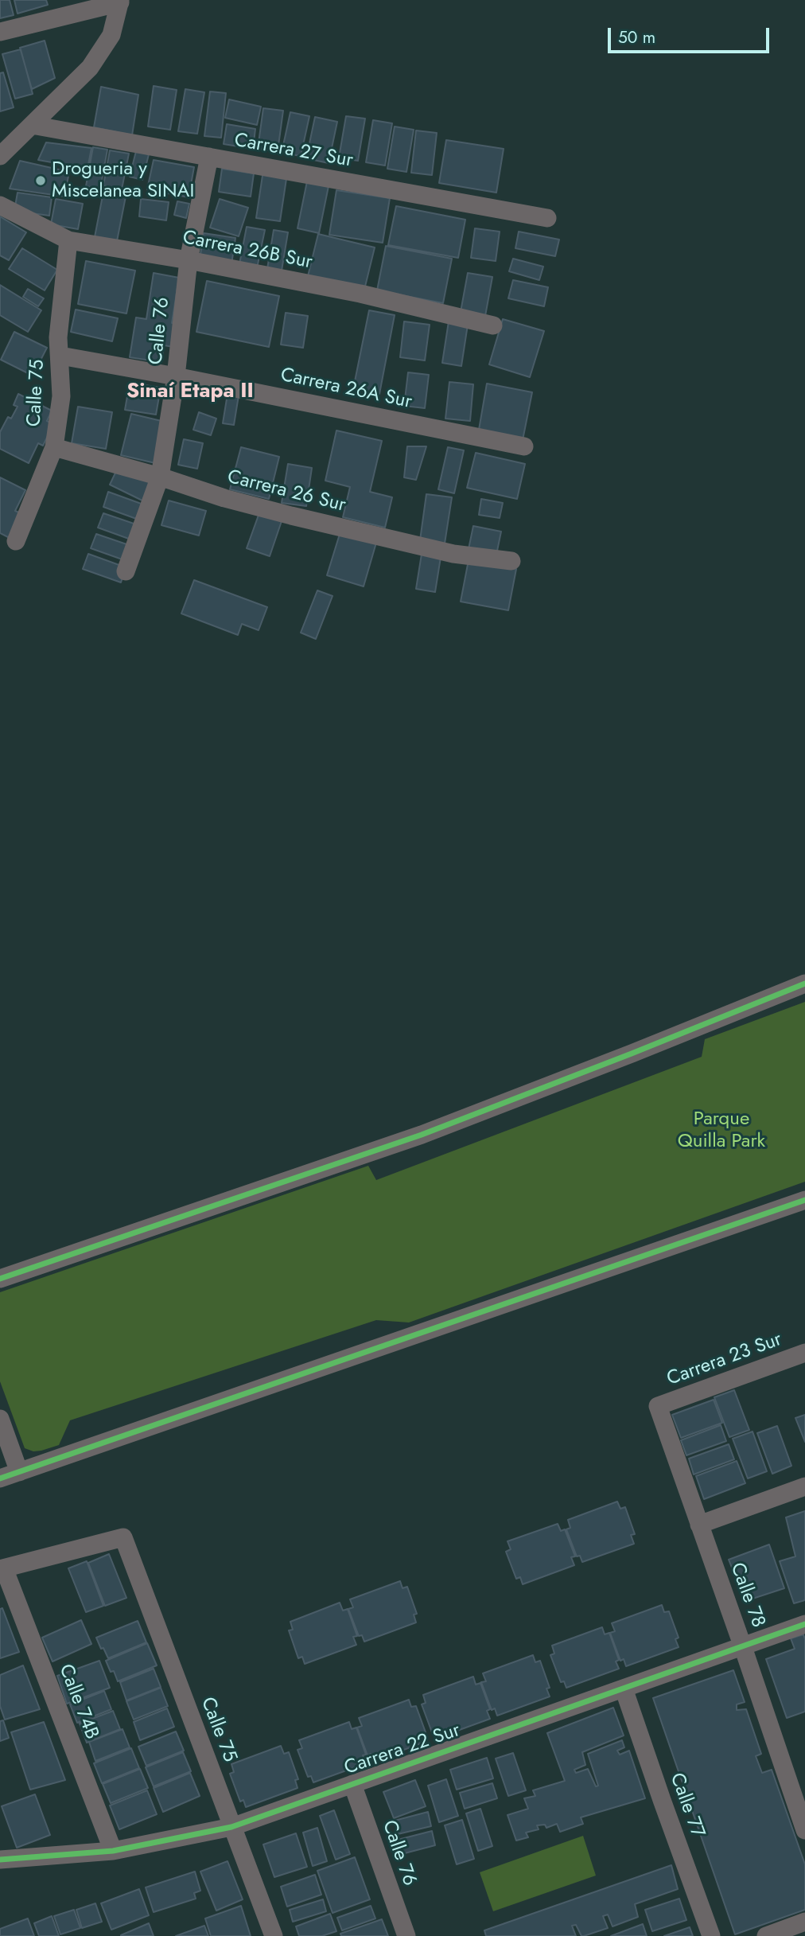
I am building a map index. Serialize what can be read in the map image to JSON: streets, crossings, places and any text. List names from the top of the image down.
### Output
{
  "streets": {
    "street": [
      "Carrera 27 Sur",
      "Carrera 26B Sur",
      "Calle 76",
      "Carrera 26A Sur",
      "Calle 75",
      "Carrera 26 Sur",
      "Carrera 23 Sur",
      "Calle 78",
      "Calle 74B",
      "Carrera 22 Sur",
      "Calle 77"
    ]
  },
  "crossings": [
    ["Carrera 27 Sur", "Calle 76"],
    ["Carrera 26B Sur", "Calle 76"],
    ["Carrera 26B Sur", "Calle 75"],
    ["Calle 76", "Carrera 26A Sur"],
    ["Calle 76", "Carrera 26 Sur"],
    ["Calle 76", "Carrera 22 Sur"],
    ["Carrera 26A Sur", "Calle 75"],
    ["Calle 75", "Carrera 26 Sur"],
    ["Calle 75", "Calle 74B"],
    ["Calle 75", "Carrera 22 Sur"],
    ["Carrera 23 Sur", "Calle 78"],
    ["Calle 78", "Carrera 22 Sur"],
    ["Calle 74B", "Carrera 22 Sur"],
    ["Carrera 22 Sur", "Calle 77"]
  ],
  "districts": ["Sinaí Etapa II"],
  "parks": ["Parque Quilla Park"],
  "places": ["Drogueria y Miscelanea SINAI"],
  "scale_bar": "50 m"
}
